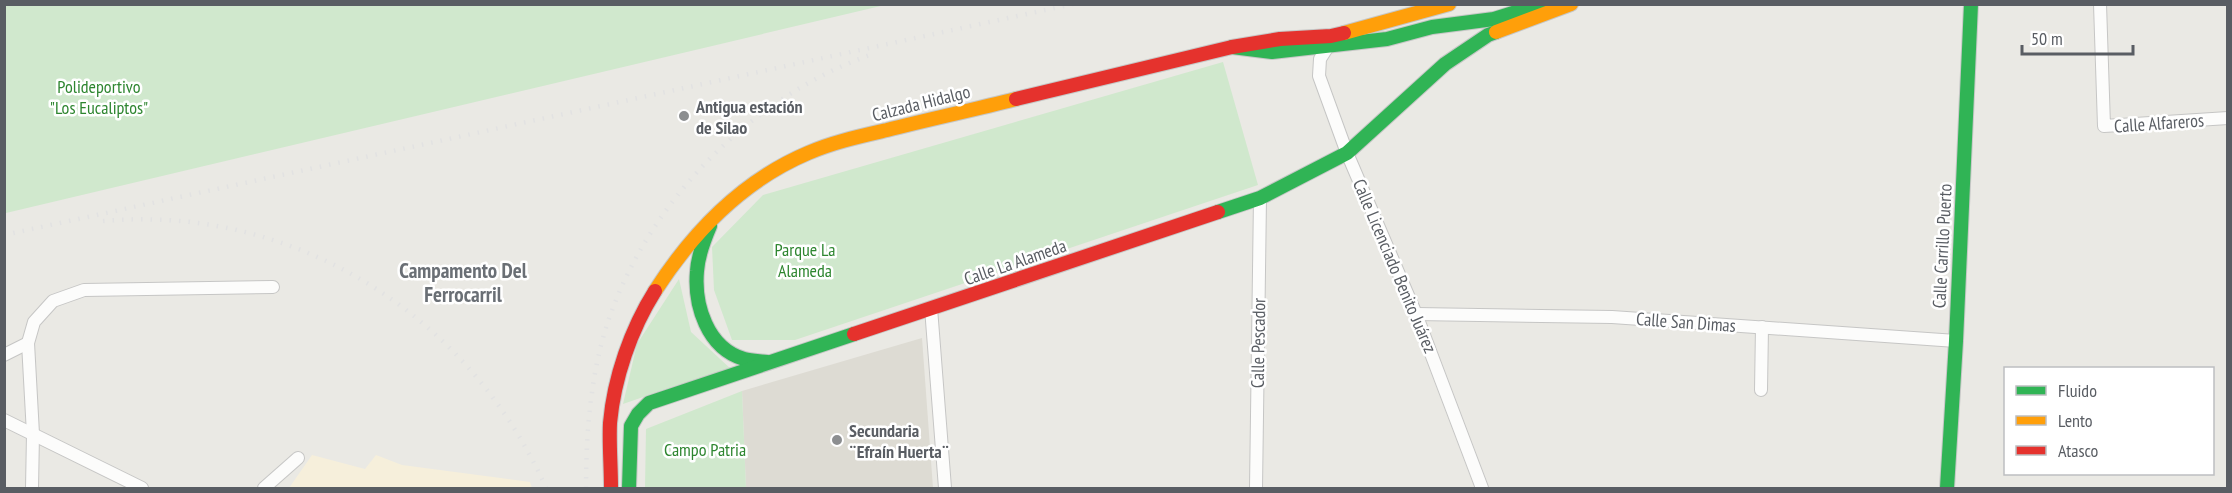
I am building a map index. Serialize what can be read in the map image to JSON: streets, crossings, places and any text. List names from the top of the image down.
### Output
{
  "streets": {
    "street": [
      "Calzada Hidalgo",
      "Calle Alfareros",
      "Calle Carrillo Puerto",
      "Calle La Alameda",
      "Calle Licenciado Benito Juárez",
      "Calle San Dimas",
      "Calle Pescador"
    ]
  },
  "crossings": [
    ["Calle Carrillo Puerto", "Calle San Dimas"],
    ["Calle La Alameda", "Calle Licenciado Benito Juárez"],
    ["Calle La Alameda", "Calle Pescador"],
    ["Calle Licenciado Benito Juárez", "Calle San Dimas"]
  ],
  "districts": ["Campamento Del Ferrocarril"],
  "parks": ["Polideportivo \"Los Eucaliptos\"", "Parque La Alameda", "Campo Patria"],
  "places": ["Antigua estación de Silao", "Secundaria ¨Efraín Huerta¨"],
  "legend": ["Fluido", "Lento", "Atasco"],
  "scale_bar": "50 m"
}
